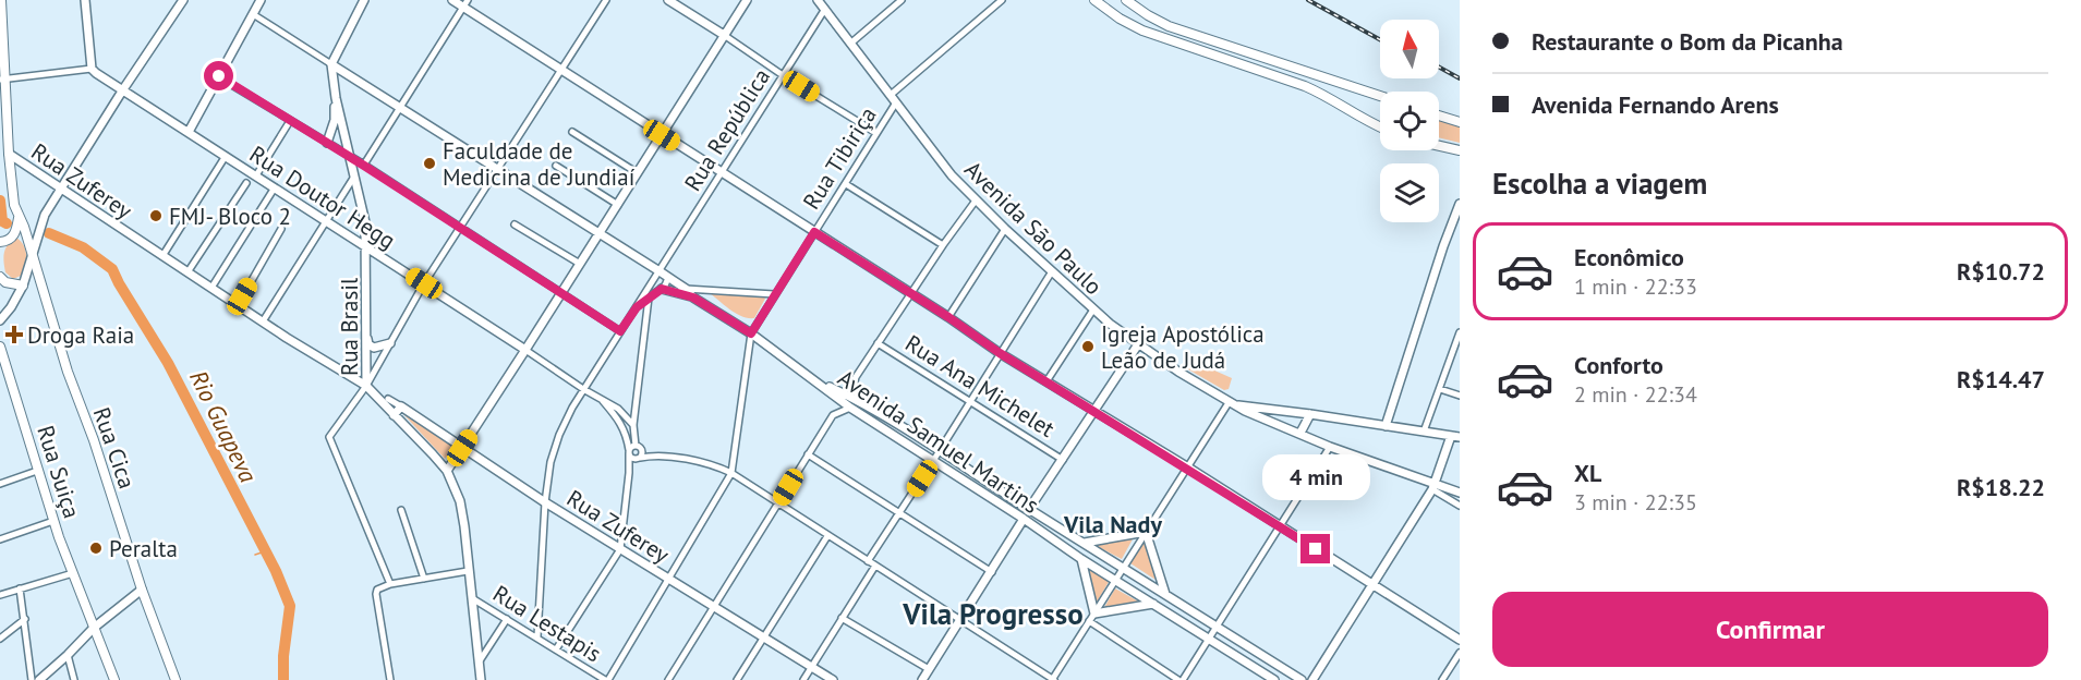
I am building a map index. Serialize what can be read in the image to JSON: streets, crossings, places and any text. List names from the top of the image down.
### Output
{
  "streets": {
    "main road": [
      "Rua Zuferey",
      "Rua Doutor Hegg",
      "Avenida São Paulo",
      "Rua Brasil",
      "Avenida Samuel Martins",
      "Rua Cica",
      "Rua Suiça"
    ],
    "street": [
      "Rua República",
      "Rua Tibiriça",
      "Rua Ana Michelet",
      "Rua Lestapis"
    ]
  },
  "crossings": [
    ["Rua República", "Avenida São Paulo"],
    ["Rua República", "Avenida Samuel Martins"],
    ["Rua Tibiriça", "Avenida São Paulo"],
    ["Rua Tibiriça", "Avenida Samuel Martins"],
    ["Rua Zuferey", "Rua Brasil"],
    ["Rua Zuferey", "Rua Cica"],
    ["Rua Doutor Hegg", "Rua Brasil"],
    ["Rua Brasil", "Rua Lestapis"]
  ],
  "districts": ["Vila Nady", "Vila Progresso"],
  "water": ["Rio Guapeva"],
  "places": {
    "other": [
      "Faculdade de Medicina de Jundiaí",
      "FMJ- Bloco 2",
      "Igreja Apostólica Leão de Judá",
      "Peralta"
    ],
    "health": ["Droga Raia"]
  },
  "north": "top",
  "page": {
    "banner": ["Restaurante o Bom da Picanha", "Avenida Fernando Arens"],
    "heading": "Escolha a viagem",
    "list": [
      {
        "name": "Econômico",
        "note": "1 min · 22:33",
        "value": "R$10.72"
      },
      {
        "name": "Conforto",
        "note": "2 min · 22:34",
        "value": "R$14.47"
      },
      {
        "name": "XL",
        "note": "3 min · 22:35",
        "value": "R$18.22"
      }
    ],
    "bubble": "4 min",
    "buttons": "Confirmar"
  }
}
